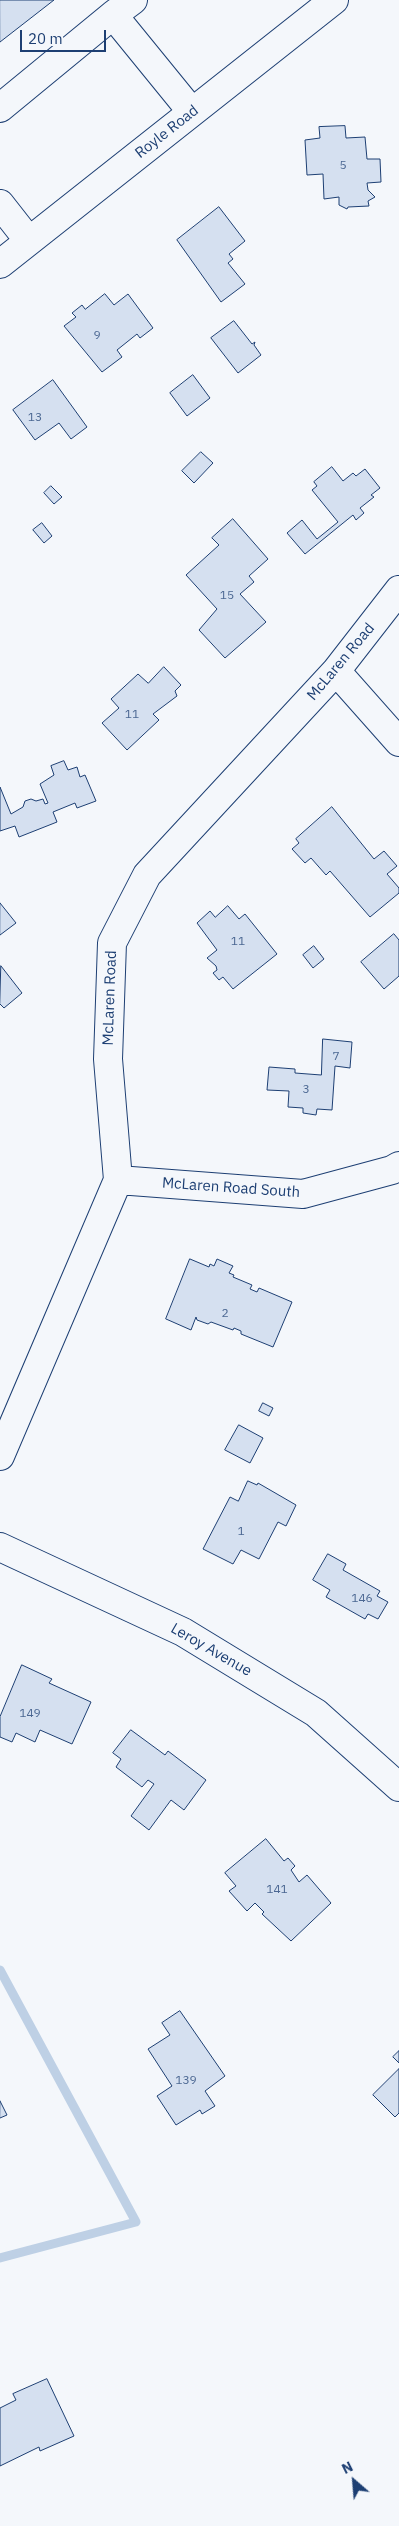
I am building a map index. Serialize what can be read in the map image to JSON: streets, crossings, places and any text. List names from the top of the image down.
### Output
{
  "streets": {
    "street": [
      "Royle Road",
      "McLaren Road",
      "McLaren Road South",
      "Leroy Avenue"
    ]
  },
  "crossings": [
    ["McLaren Road", "McLaren Road South"]
  ],
  "house_numbers": [
    "5",
    "9",
    "13",
    "15",
    "11",
    "11",
    "7",
    "3",
    "2",
    "1",
    "146",
    "149",
    "141",
    "139"
  ],
  "scale_bar": "20 m",
  "north": "top left"
}
